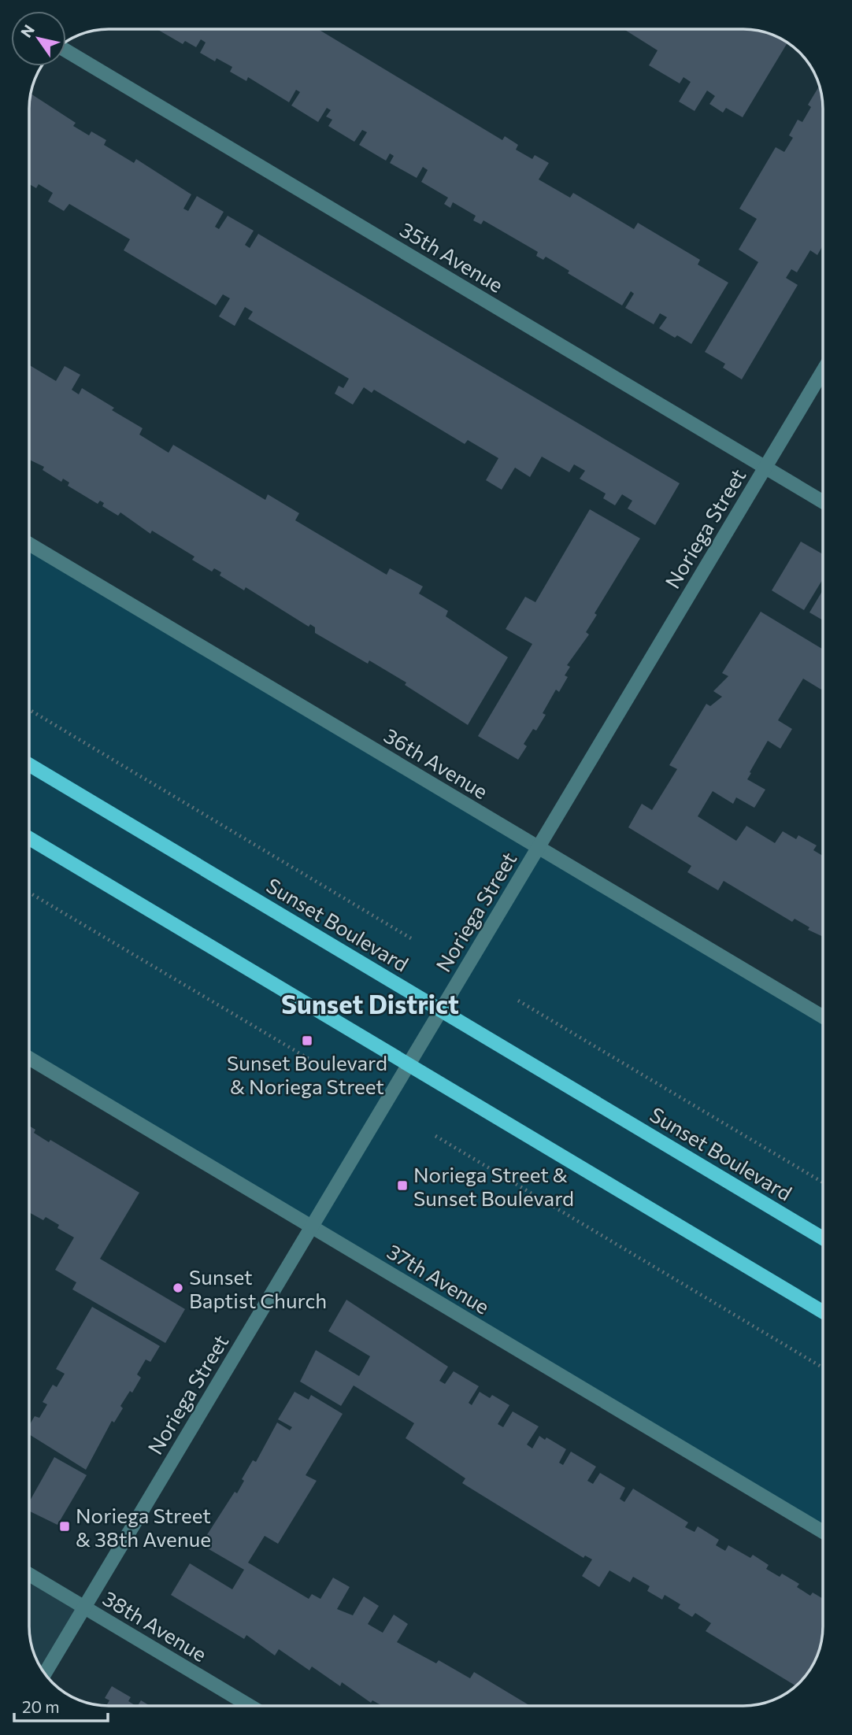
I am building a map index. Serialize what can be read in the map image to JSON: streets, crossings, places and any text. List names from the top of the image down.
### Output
{
  "streets": {
    "main road": ["Sunset Boulevard"],
    "street": [
      "35th Avenue",
      "Noriega Street",
      "36th Avenue",
      "37th Avenue",
      "38th Avenue"
    ]
  },
  "crossings": [
    ["35th Avenue", "Noriega Street"],
    ["Noriega Street", "36th Avenue"],
    ["Noriega Street", "Sunset Boulevard"],
    ["Noriega Street", "37th Avenue"],
    ["Noriega Street", "38th Avenue"]
  ],
  "districts": ["Sunset District"],
  "places": {
    "transit": ["Sunset Boulevard & Noriega Street", "Noriega Street & Sunset Boulevard", "Noriega Street & 38th Avenue"],
    "other": ["Sunset Baptist Church"]
  },
  "scale_bar": "20 m",
  "north": "top left"
}
